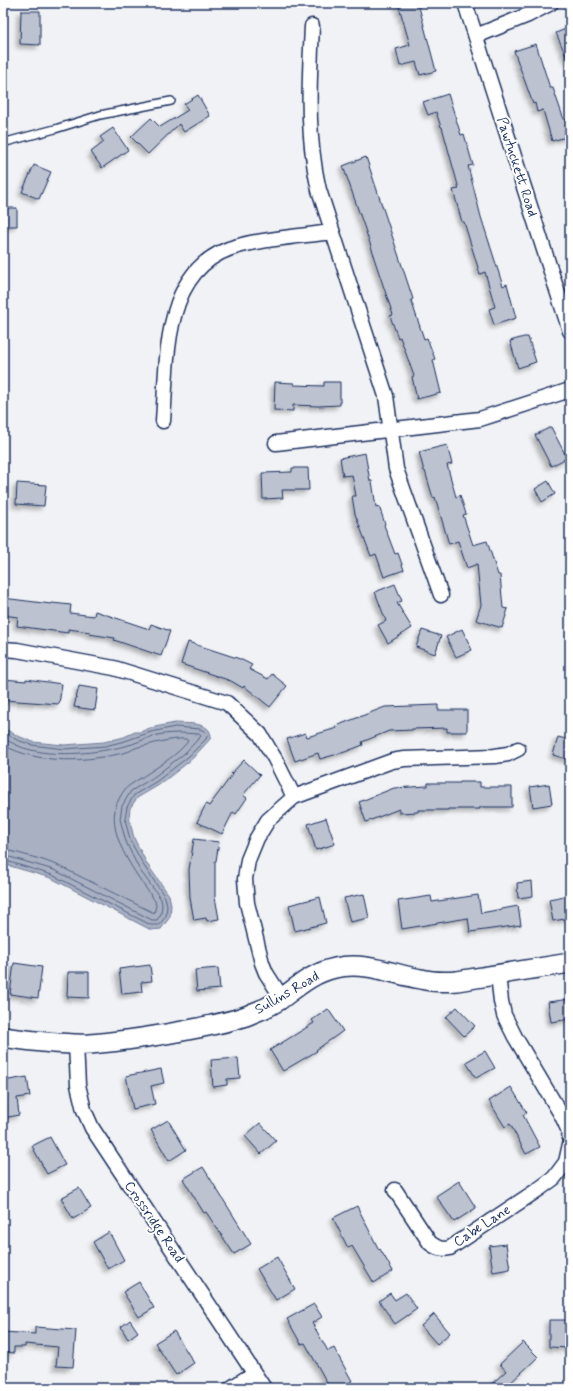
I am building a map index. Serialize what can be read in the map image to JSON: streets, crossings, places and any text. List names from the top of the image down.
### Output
{
  "streets": {
    "street": [
      "Pawtuckett Road",
      "Sullins Road",
      "Crossridge Road",
      "Cabe Lane"
    ]
  },
  "crossings": [
    ["Sullins Road", "Crossridge Road"]
  ]
}
